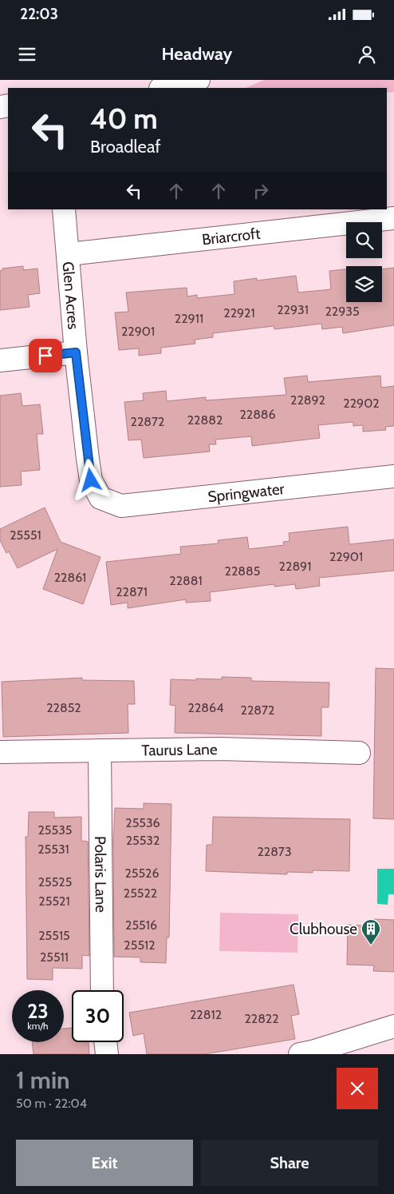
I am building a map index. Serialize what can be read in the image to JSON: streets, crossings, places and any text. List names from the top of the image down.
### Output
{
  "streets": {
    "street": [
      "Briarcroft",
      "Glen Acres",
      "Springwater",
      "Taurus Lane",
      "Polaris Lane"
    ]
  },
  "crossings": [
    ["Briarcroft", "Glen Acres"],
    ["Glen Acres", "Springwater"],
    ["Taurus Lane", "Polaris Lane"]
  ],
  "places": {
    "building": ["Clubhouse"]
  },
  "house_numbers": [
    "22931",
    "22935",
    "22921",
    "22911",
    "22901",
    "22892",
    "22902",
    "22886",
    "22882",
    "22872",
    "25551",
    "22901",
    "22891",
    "22885",
    "22861",
    "22881",
    "22871",
    "22852",
    "22864",
    "22872",
    "25536",
    "25535",
    "25532",
    "25531",
    "22873",
    "25526",
    "25525",
    "25522",
    "25521",
    "25516",
    "25515",
    "25512",
    "25511",
    "22812",
    "22822"
  ],
  "page": {
    "status": "22:03",
    "header": "Headway",
    "turn": ["40 m", "Broadleaf"],
    "speed": "23 km/h",
    "limit": "30",
    "heading": ["1 min", "50 m · 22:04"],
    "buttons": ["Exit", "Share"]
  }
}
